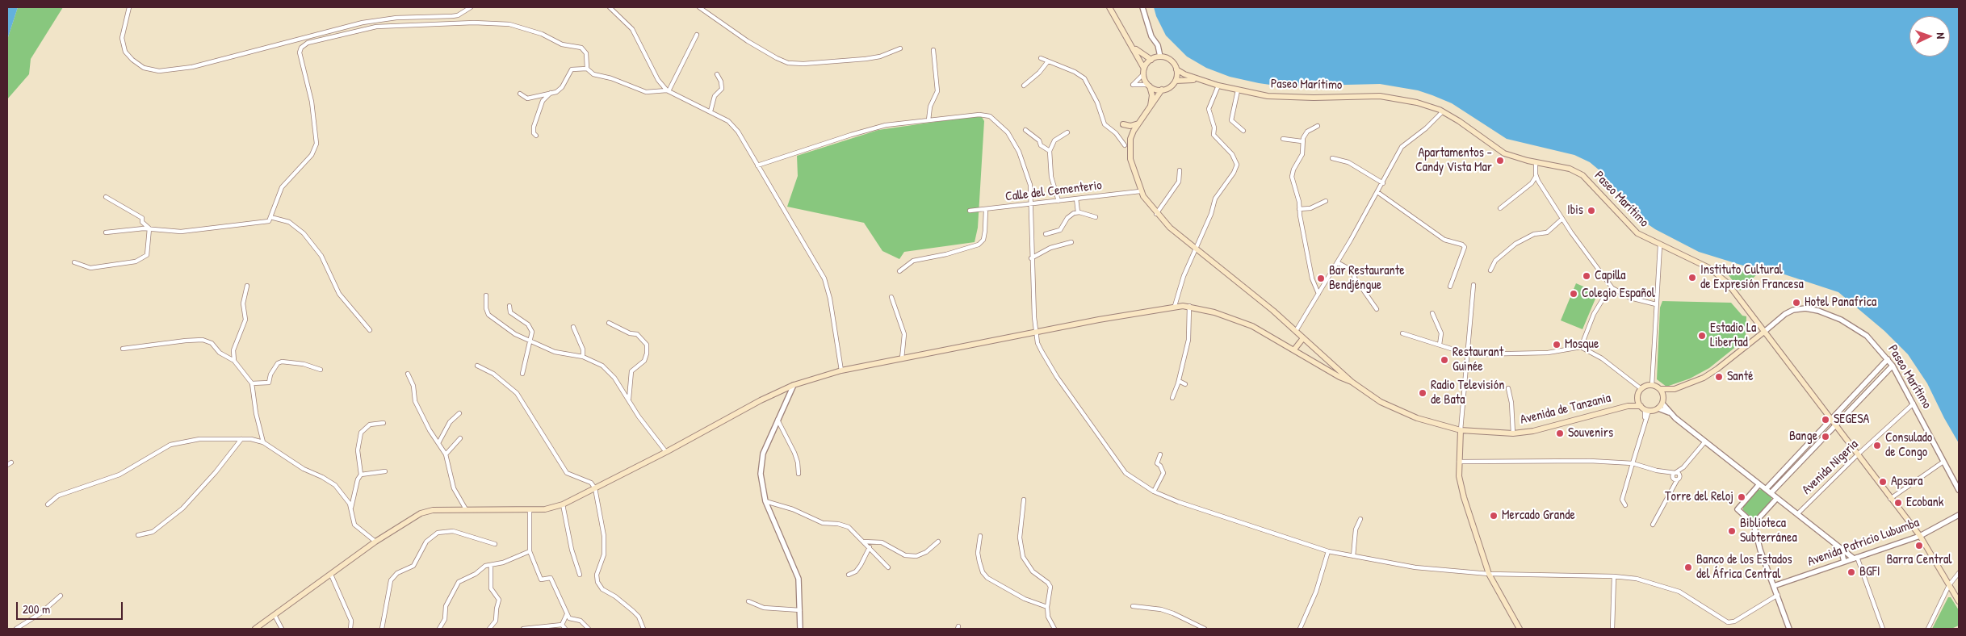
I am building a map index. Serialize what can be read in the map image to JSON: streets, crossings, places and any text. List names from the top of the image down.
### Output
{
  "streets": {
    "main road": ["Paseo Marítimo", "Avenida de Tanzania"],
    "street": ["Calle del Cementerio", "Avenida Nigeria", "Avenida Patricio Lubumba"]
  },
  "crossings": [
    ["Paseo Marítimo", "Avenida Nigeria"]
  ],
  "places": [
    "Apartamentos - Candy Vista Mar",
    "Ibis",
    "Capilla",
    "Instituto Cultural de Expresión Francesa",
    "Bar Restaurante Bendjéngue",
    "Colegio Español",
    "Hotel Panafrica",
    "Estadio La Libertad",
    "Mosque",
    "Restaurant Guinée",
    "Santé",
    "Radio Televisión de Bata",
    "SEGESA",
    "Souvenirs",
    "Bange",
    "Consulado de Congo",
    "Apsara",
    "Torre del Reloj",
    "Ecobank",
    "Mercado Grande",
    "Biblioteca Subterránea",
    "Barra Central",
    "Banco de los Estados del África Central",
    "BGFI"
  ],
  "scale_bar": "200 m",
  "north": "right"
}
